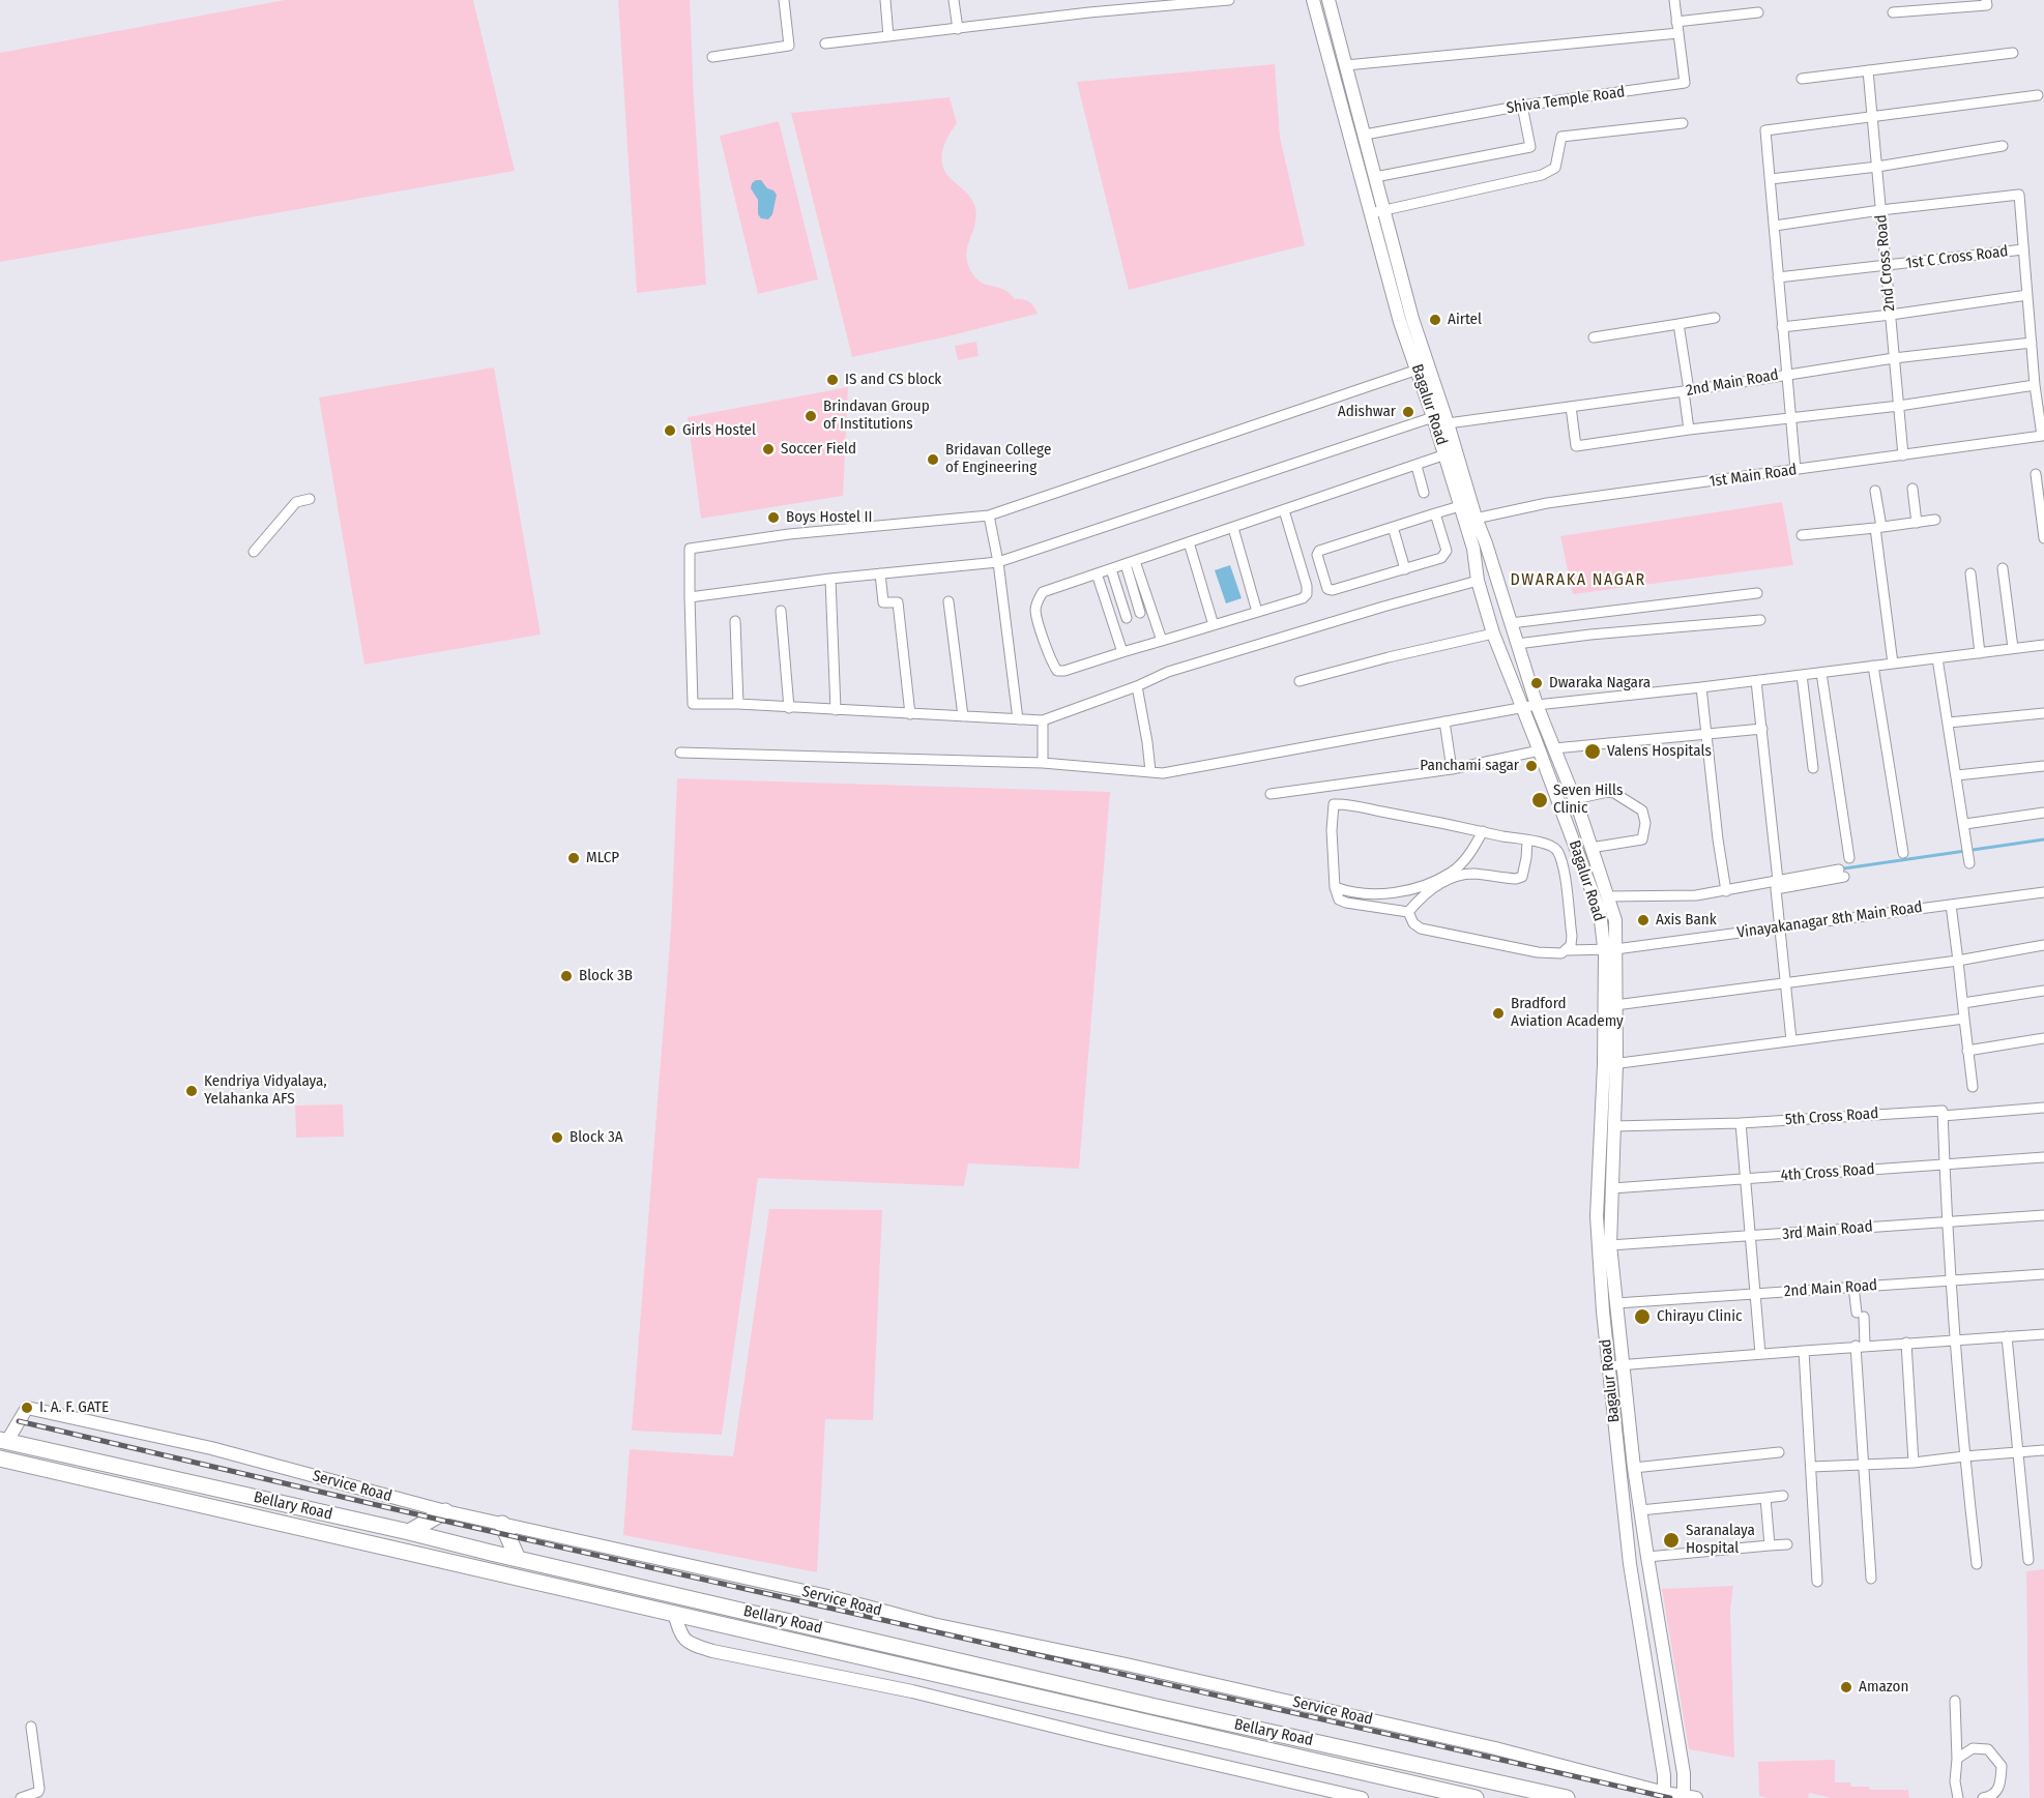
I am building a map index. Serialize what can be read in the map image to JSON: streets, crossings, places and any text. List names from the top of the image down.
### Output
{
  "streets": {
    "highway": ["Bellary Road"],
    "main road": ["Bagalur Road", "Service Road"],
    "street": [
      "Shiva Temple Road",
      "1st C Cross Road",
      "2nd Cross Road",
      "2nd Main Road",
      "1st Main Road",
      "Vinayakanagar 8th Main Road",
      "5th Cross Road",
      "4th Cross Road",
      "3rd Main Road"
    ]
  },
  "crossings": [
    ["Shiva Temple Road", "Bagalur Road"],
    ["1st C Cross Road", "2nd Cross Road"],
    ["2nd Cross Road", "2nd Main Road"],
    ["2nd Cross Road", "1st Main Road"],
    ["2nd Main Road", "Bagalur Road"],
    ["Bagalur Road", "1st Main Road"],
    ["Bagalur Road", "Vinayakanagar 8th Main Road"],
    ["Bagalur Road", "5th Cross Road"],
    ["Bagalur Road", "4th Cross Road"],
    ["Bagalur Road", "3rd Main Road"],
    ["Bagalur Road", "Service Road"],
    ["Service Road", "Bellary Road"]
  ],
  "districts": ["DWARAKA NAGAR"],
  "places": [
    "Airtel",
    "IS and CS block",
    "Adishwar",
    "Brindavan Group of Institutions",
    "Girls Hostel",
    "Soccer Field",
    "Bridavan College of Engineering",
    "Boys Hostel II",
    "Dwaraka Nagara",
    "Valens Hospitals",
    "Panchami sagar",
    "Seven Hills Clinic",
    "MLCP",
    "Axis Bank",
    "Block 3B",
    "Bradford Aviation Academy",
    "Kendriya Vidyalaya, Yelahanka AFS",
    "Block 3A",
    "Chirayu Clinic",
    "I. A. F. GATE",
    "Saranalaya Hospital",
    "Amazon"
  ]
}
